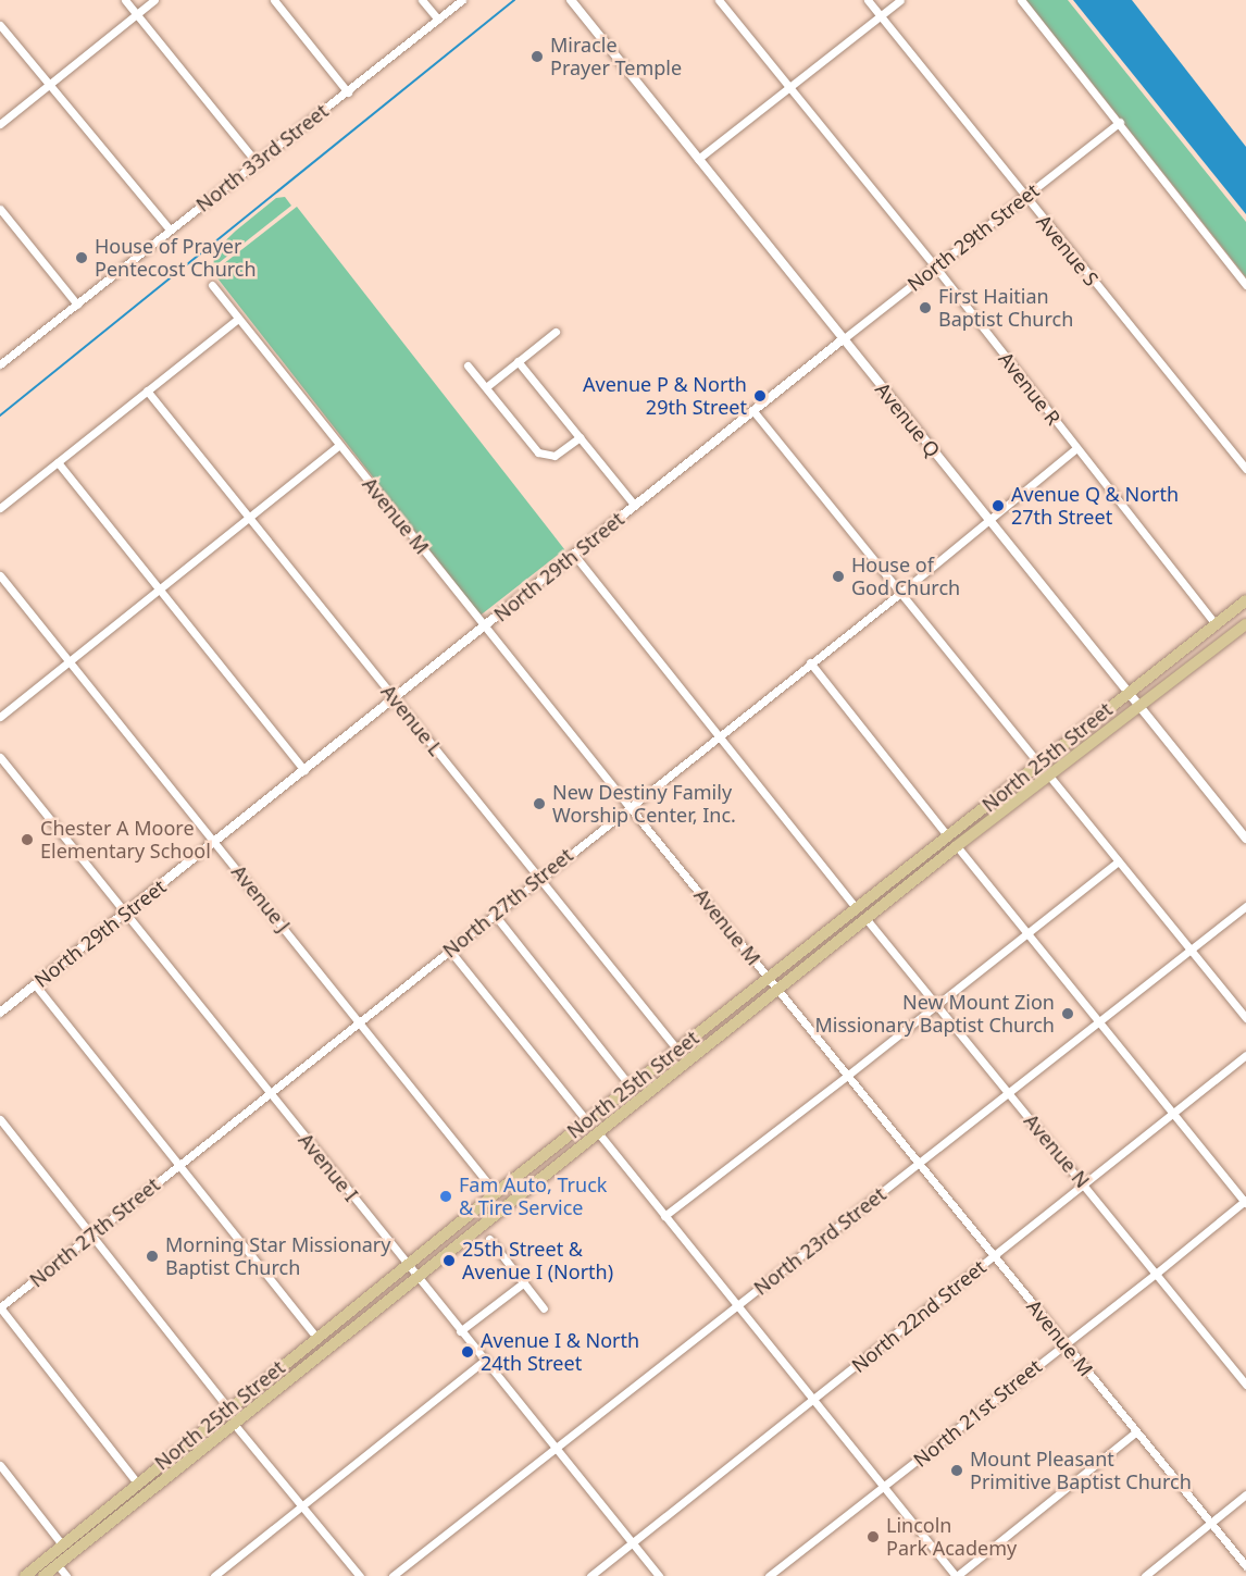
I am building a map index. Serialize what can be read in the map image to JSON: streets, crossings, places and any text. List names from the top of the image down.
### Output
{
  "streets": {
    "main road": ["North 25th Street"],
    "street": [
      "North 33rd Street",
      "North 29th Street",
      "Avenue S",
      "Avenue R",
      "Avenue Q",
      "Avenue M",
      "Avenue L",
      "Avenue J",
      "North 27th Street",
      "Avenue N",
      "Avenue I",
      "North 23rd Street",
      "North 22nd Street",
      "North 21st Street"
    ]
  },
  "crossings": [
    ["North 29th Street", "Avenue S"],
    ["North 29th Street", "Avenue R"],
    ["North 29th Street", "Avenue Q"],
    ["North 29th Street", "Avenue M"],
    ["North 29th Street", "Avenue L"],
    ["North 29th Street", "Avenue J"],
    ["North 29th Street", "Avenue I"],
    ["Avenue R", "North 25th Street"],
    ["Avenue R", "North 27th Street"],
    ["Avenue Q", "North 25th Street"],
    ["Avenue Q", "North 27th Street"],
    ["Avenue M", "North 25th Street"],
    ["Avenue M", "North 27th Street"],
    ["Avenue M", "North 23rd Street"],
    ["Avenue M", "North 22nd Street"],
    ["Avenue M", "North 21st Street"],
    ["Avenue L", "North 25th Street"],
    ["Avenue L", "North 27th Street"],
    ["North 25th Street", "Avenue J"],
    ["North 25th Street", "Avenue N"],
    ["North 25th Street", "Avenue I"],
    ["Avenue J", "North 27th Street"],
    ["North 27th Street", "Avenue I"],
    ["Avenue N", "North 23rd Street"],
    ["Avenue N", "North 22nd Street"],
    ["Avenue N", "North 21st Street"],
    ["Avenue I", "North 23rd Street"],
    ["Avenue I", "North 22nd Street"]
  ],
  "places": [
    "Miracle Prayer Temple",
    "House of Prayer Pentecost Church",
    "First Haitian Baptist Church",
    "Avenue P & North 29th Street",
    "Avenue Q & North 27th Street",
    "House of God Church",
    "New Destiny Family Worship Center, Inc.",
    "Chester A Moore Elementary School",
    "New Mount Zion Missionary Baptist Church",
    "Fam Auto, Truck & Tire Service",
    "Morning Star Missionary Baptist Church",
    "25th Street & Avenue I (North)",
    "Avenue I & North 24th Street",
    "Mount Pleasant Primitive Baptist Church",
    "Lincoln Park Academy"
  ]
}
